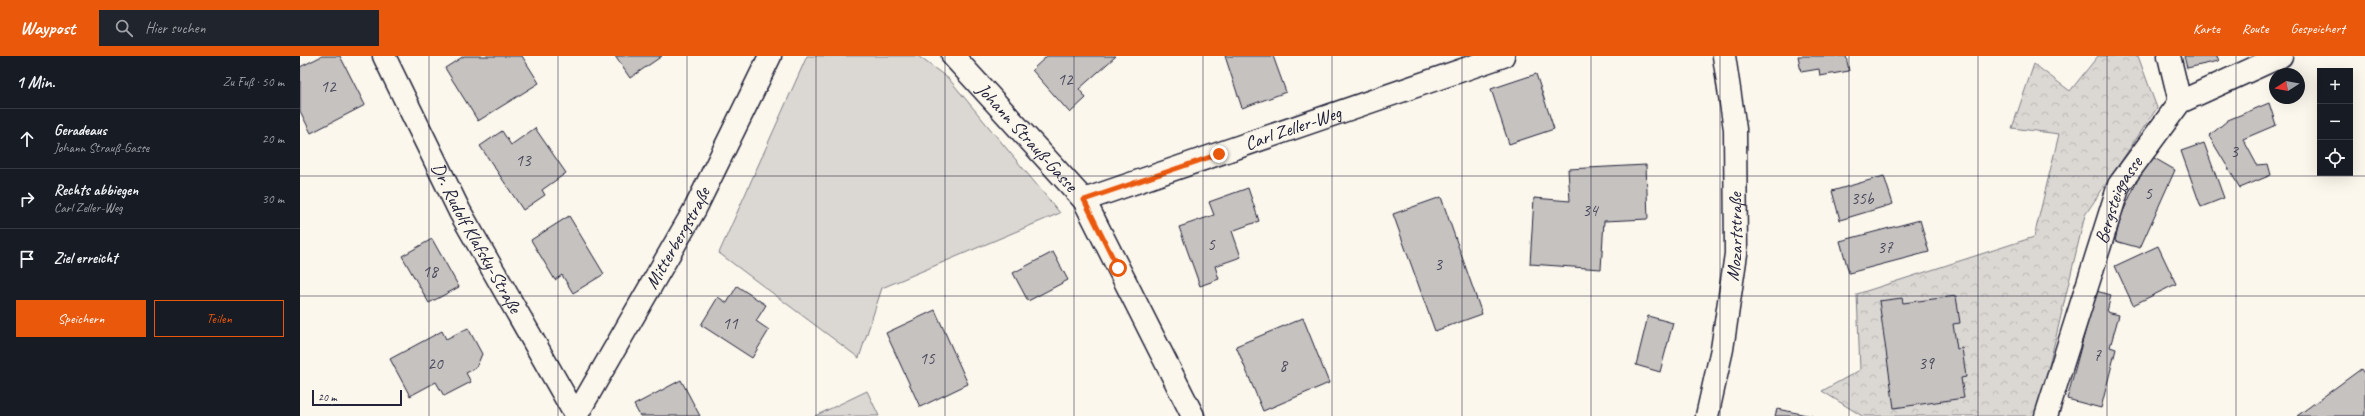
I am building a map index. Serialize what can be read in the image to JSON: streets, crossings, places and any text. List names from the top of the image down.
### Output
{
  "streets": {
    "street": [
      "Carl Zeller-Weg",
      "Johann Strauß-Gasse",
      "Bergsteiggasse",
      "Mozartstraße",
      "Dr. Rudolf Klafsky-Straße",
      "Mitterbergstraße"
    ]
  },
  "crossings": [
    ["Carl Zeller-Weg", "Johann Strauß-Gasse"],
    ["Dr. Rudolf Klafsky-Straße", "Mitterbergstraße"]
  ],
  "house_numbers": [
    "12",
    "12",
    "3",
    "13",
    "5",
    "35b",
    "34",
    "5",
    "37",
    "3",
    "18",
    "11",
    "7",
    "15",
    "20",
    "39",
    "8"
  ],
  "scale_bar": "20 m",
  "north": "left",
  "page": {
    "header": "Waypost",
    "search": "Hier suchen",
    "nav": ["Karte", "Route", "Gespeichert"],
    "heading": ["1 Min.", "Zu Fuß · 50 m"],
    "map_buttons": ["+", "−"],
    "list": [
      ["Geradeaus", "Johann Strauß-Gasse", "20 m"],
      ["Rechts abbiegen", "Carl Zeller-Weg", "30 m"],
      "Ziel erreicht"
    ],
    "buttons": ["Speichern", "Teilen"],
    "scale": "20 m"
  }
}
